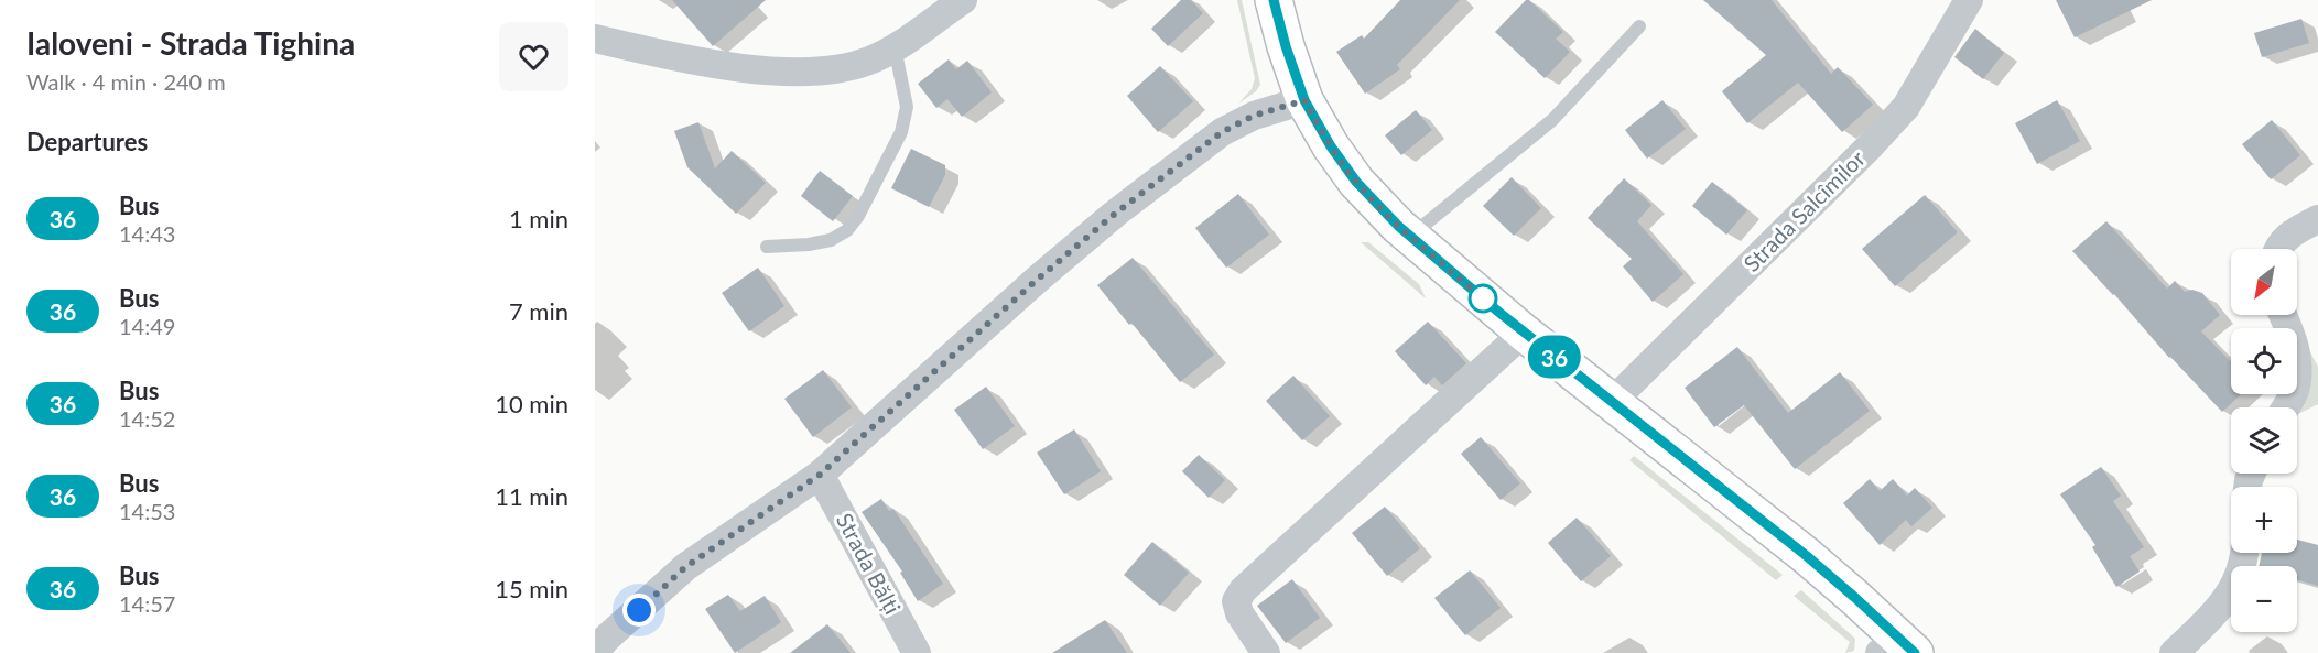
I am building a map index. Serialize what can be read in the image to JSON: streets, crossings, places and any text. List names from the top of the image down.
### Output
{
  "streets": {
    "street": ["Strada Salcîmilor", "Strada Bălți"]
  },
  "lines": ["bus line 36"],
  "north": "bottom left",
  "page": {
    "heading": [
      ["Ialoveni - Strada Tighina", "Walk · 4 min · 240 m"],
      "Departures"
    ],
    "on_map": "36",
    "list": [
      {
        "mark": "36",
        "name": "Bus",
        "note": "14:43",
        "value": "1 min"
      },
      {
        "mark": "36",
        "name": "Bus",
        "note": "14:49",
        "value": "7 min"
      },
      {
        "mark": "36",
        "name": "Bus",
        "note": "14:52",
        "value": "10 min"
      },
      {
        "mark": "36",
        "name": "Bus",
        "note": "14:53",
        "value": "11 min"
      },
      {
        "mark": "36",
        "name": "Bus",
        "note": "14:57",
        "value": "15 min"
      }
    ],
    "map_buttons": ["+", "−"]
  }
}
